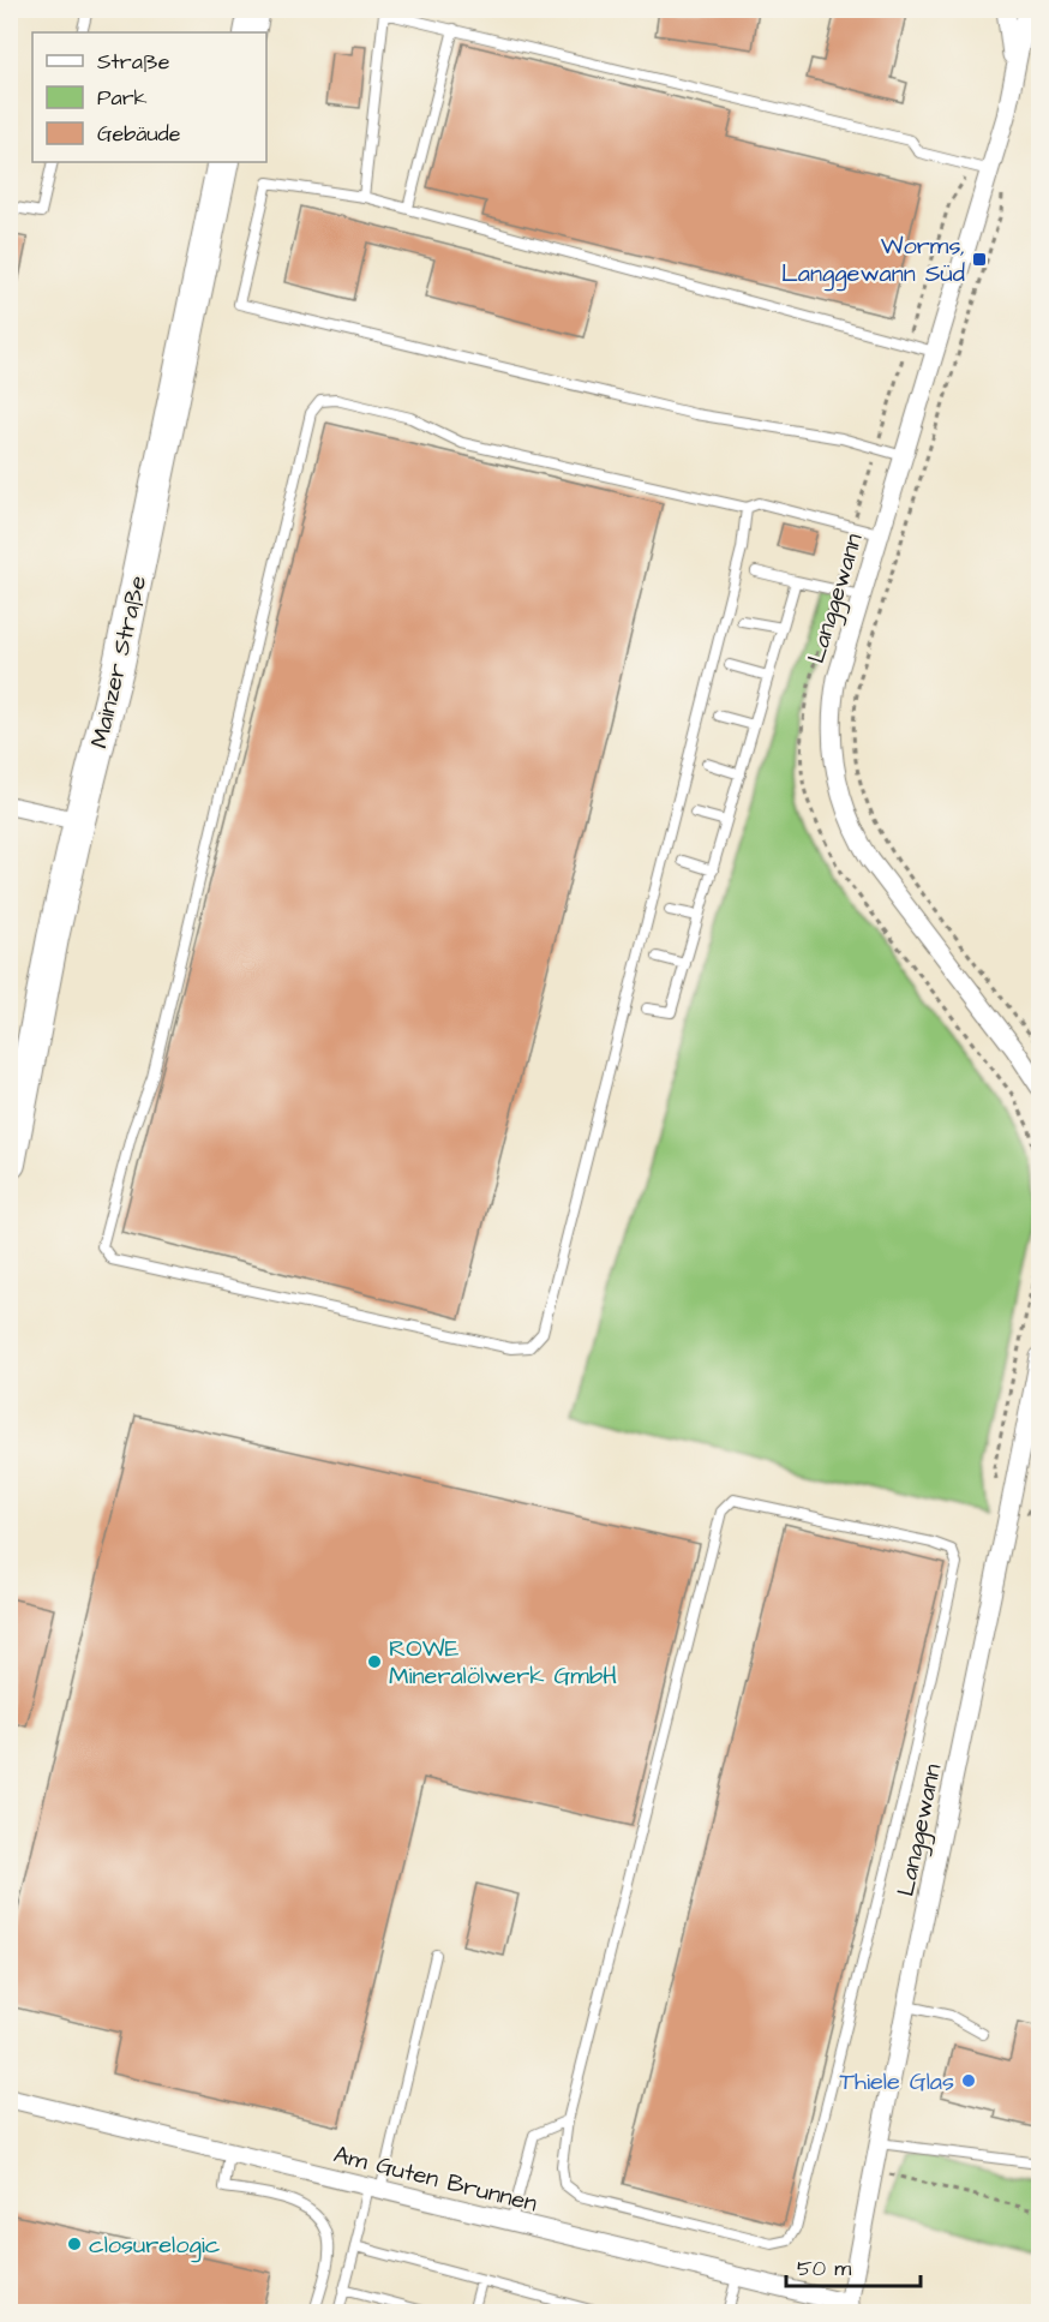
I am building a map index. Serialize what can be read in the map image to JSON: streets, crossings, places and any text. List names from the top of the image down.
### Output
{
  "streets": {
    "main road": ["Mainzer Straße"],
    "street": ["Langgewann", "Am Guten Brunnen"]
  },
  "crossings": [
    ["Langgewann", "Am Guten Brunnen"]
  ],
  "places": {
    "transit": ["Worms, Langgewann Süd"],
    "other": ["ROWE Mineralölwerk GmbH", "Thiele Glas", "closurelogic"]
  },
  "legend": ["Straße", "Park", "Gebäude"],
  "scale_bar": "50 m"
}
